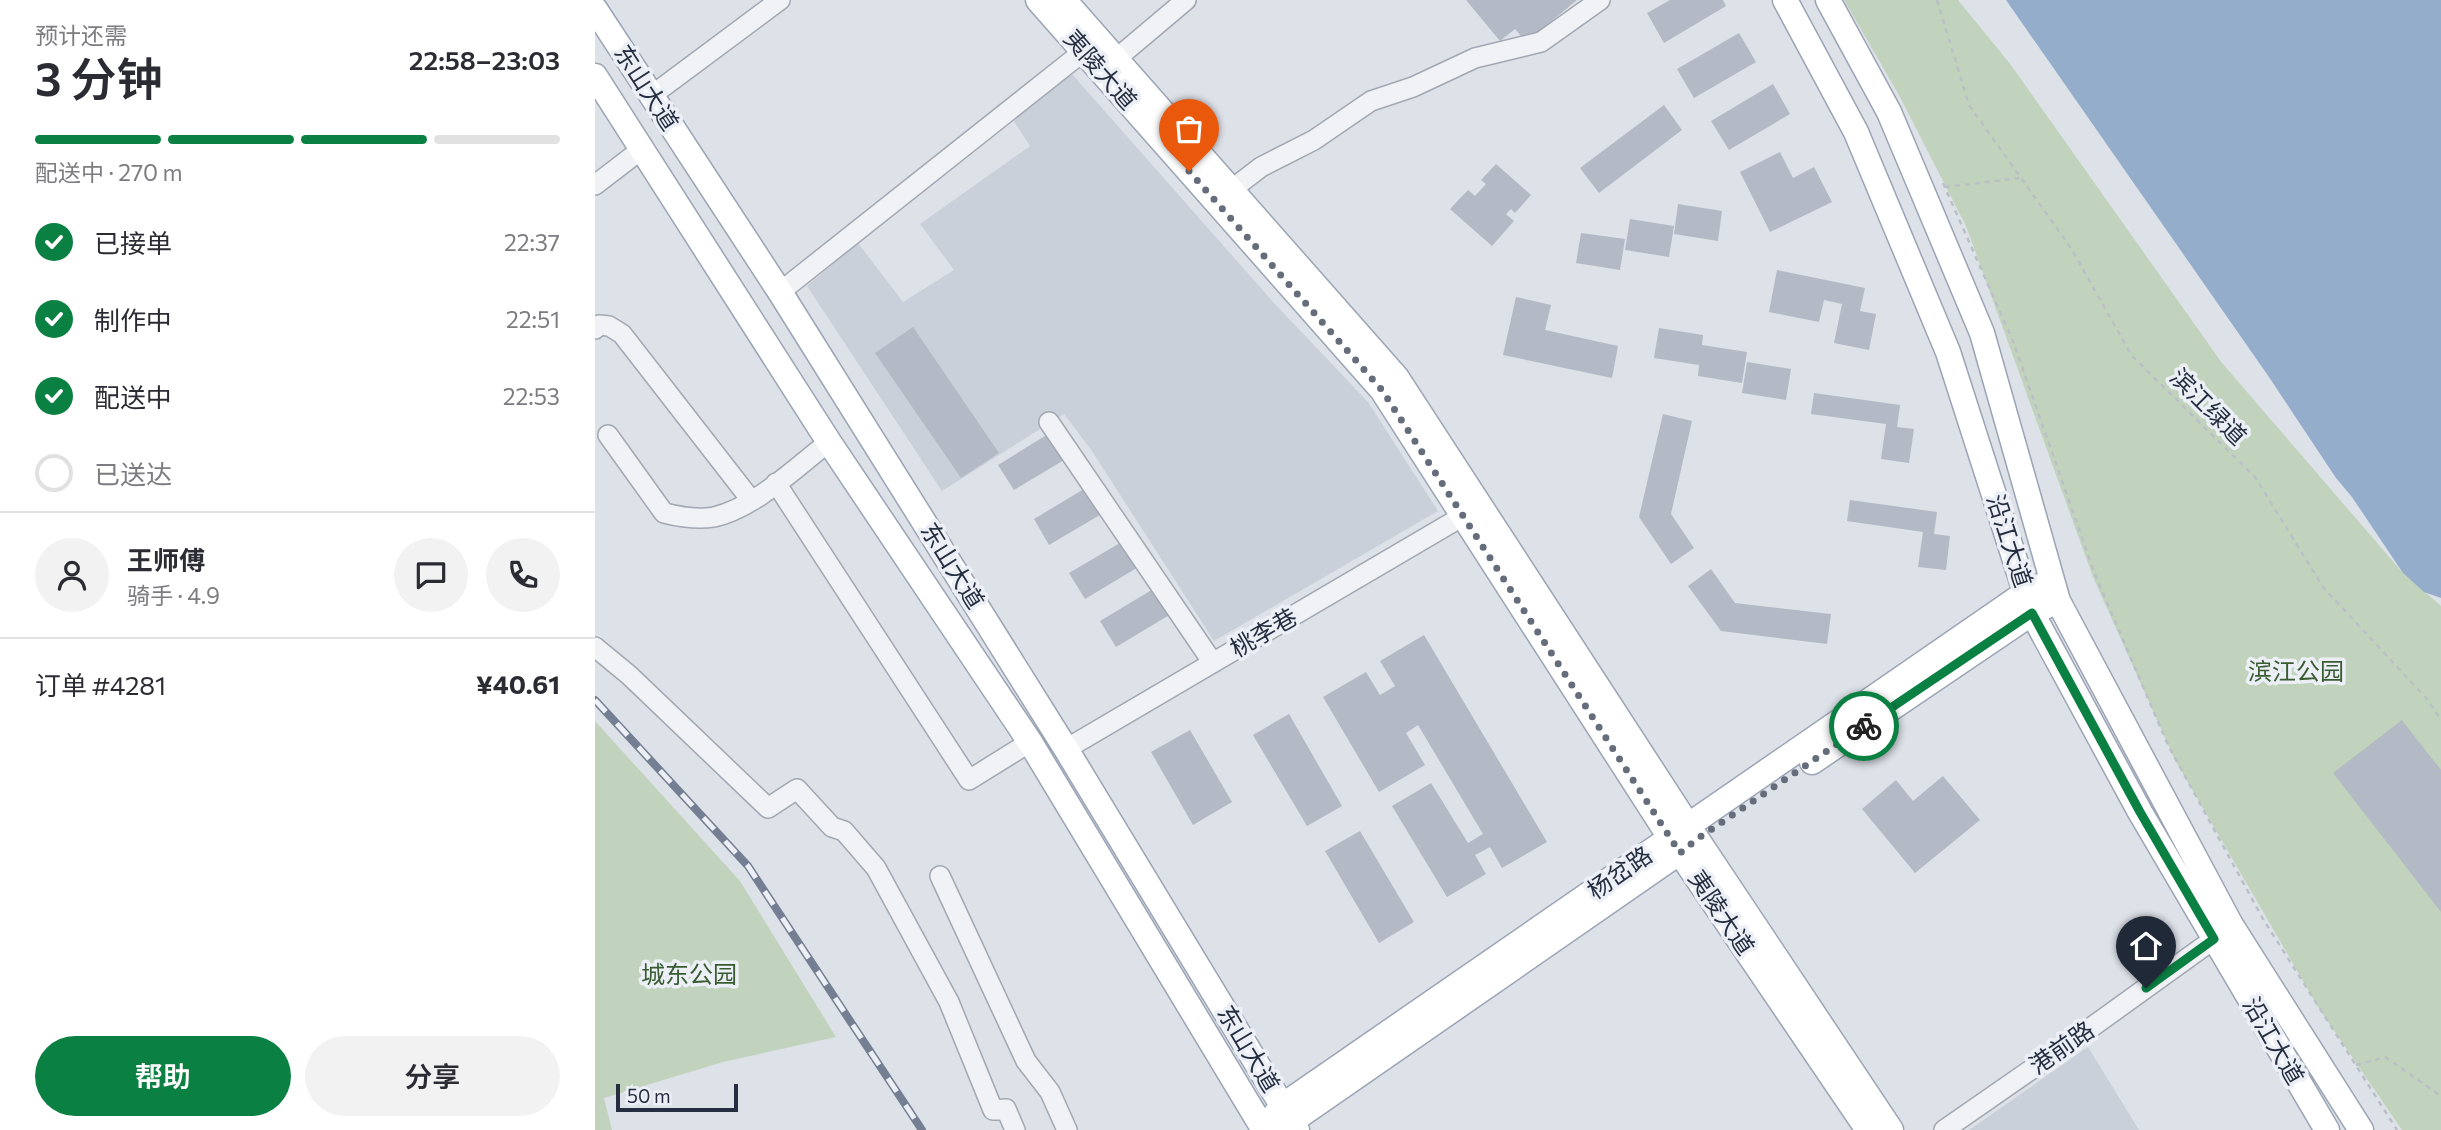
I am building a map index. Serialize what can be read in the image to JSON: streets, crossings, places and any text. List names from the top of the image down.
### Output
{
  "streets": {
    "main road": [
      "夷陵大道",
      "东山大道",
      "沿江大道",
      "杨岔路"
    ],
    "street": ["桃李巷", "港前路"],
    "path": ["滨江绿道"]
  },
  "crossings": [
    ["夷陵大道", "桃李巷"],
    ["夷陵大道", "杨岔路"],
    ["东山大道", "桃李巷"],
    ["东山大道", "杨岔路"],
    ["沿江大道", "杨岔路"],
    ["沿江大道", "港前路"]
  ],
  "parks": ["滨江公园", "城东公园"],
  "scale_bar": "50 m",
  "page": {
    "heading": ["3 分钟", "预计还需", "22:58–23:03"],
    "panel": [
      "王师傅",
      "骑手 · 4.9",
      "订单 #4281",
      "¥40.61"
    ],
    "bar": "配送中 · 270 m",
    "list": [
      ["已接单", "22:37"],
      ["制作中", "22:51"],
      ["配送中", "22:53"],
      "已送达"
    ],
    "buttons": ["帮助", "分享"],
    "scale": "50 m"
  }
}
